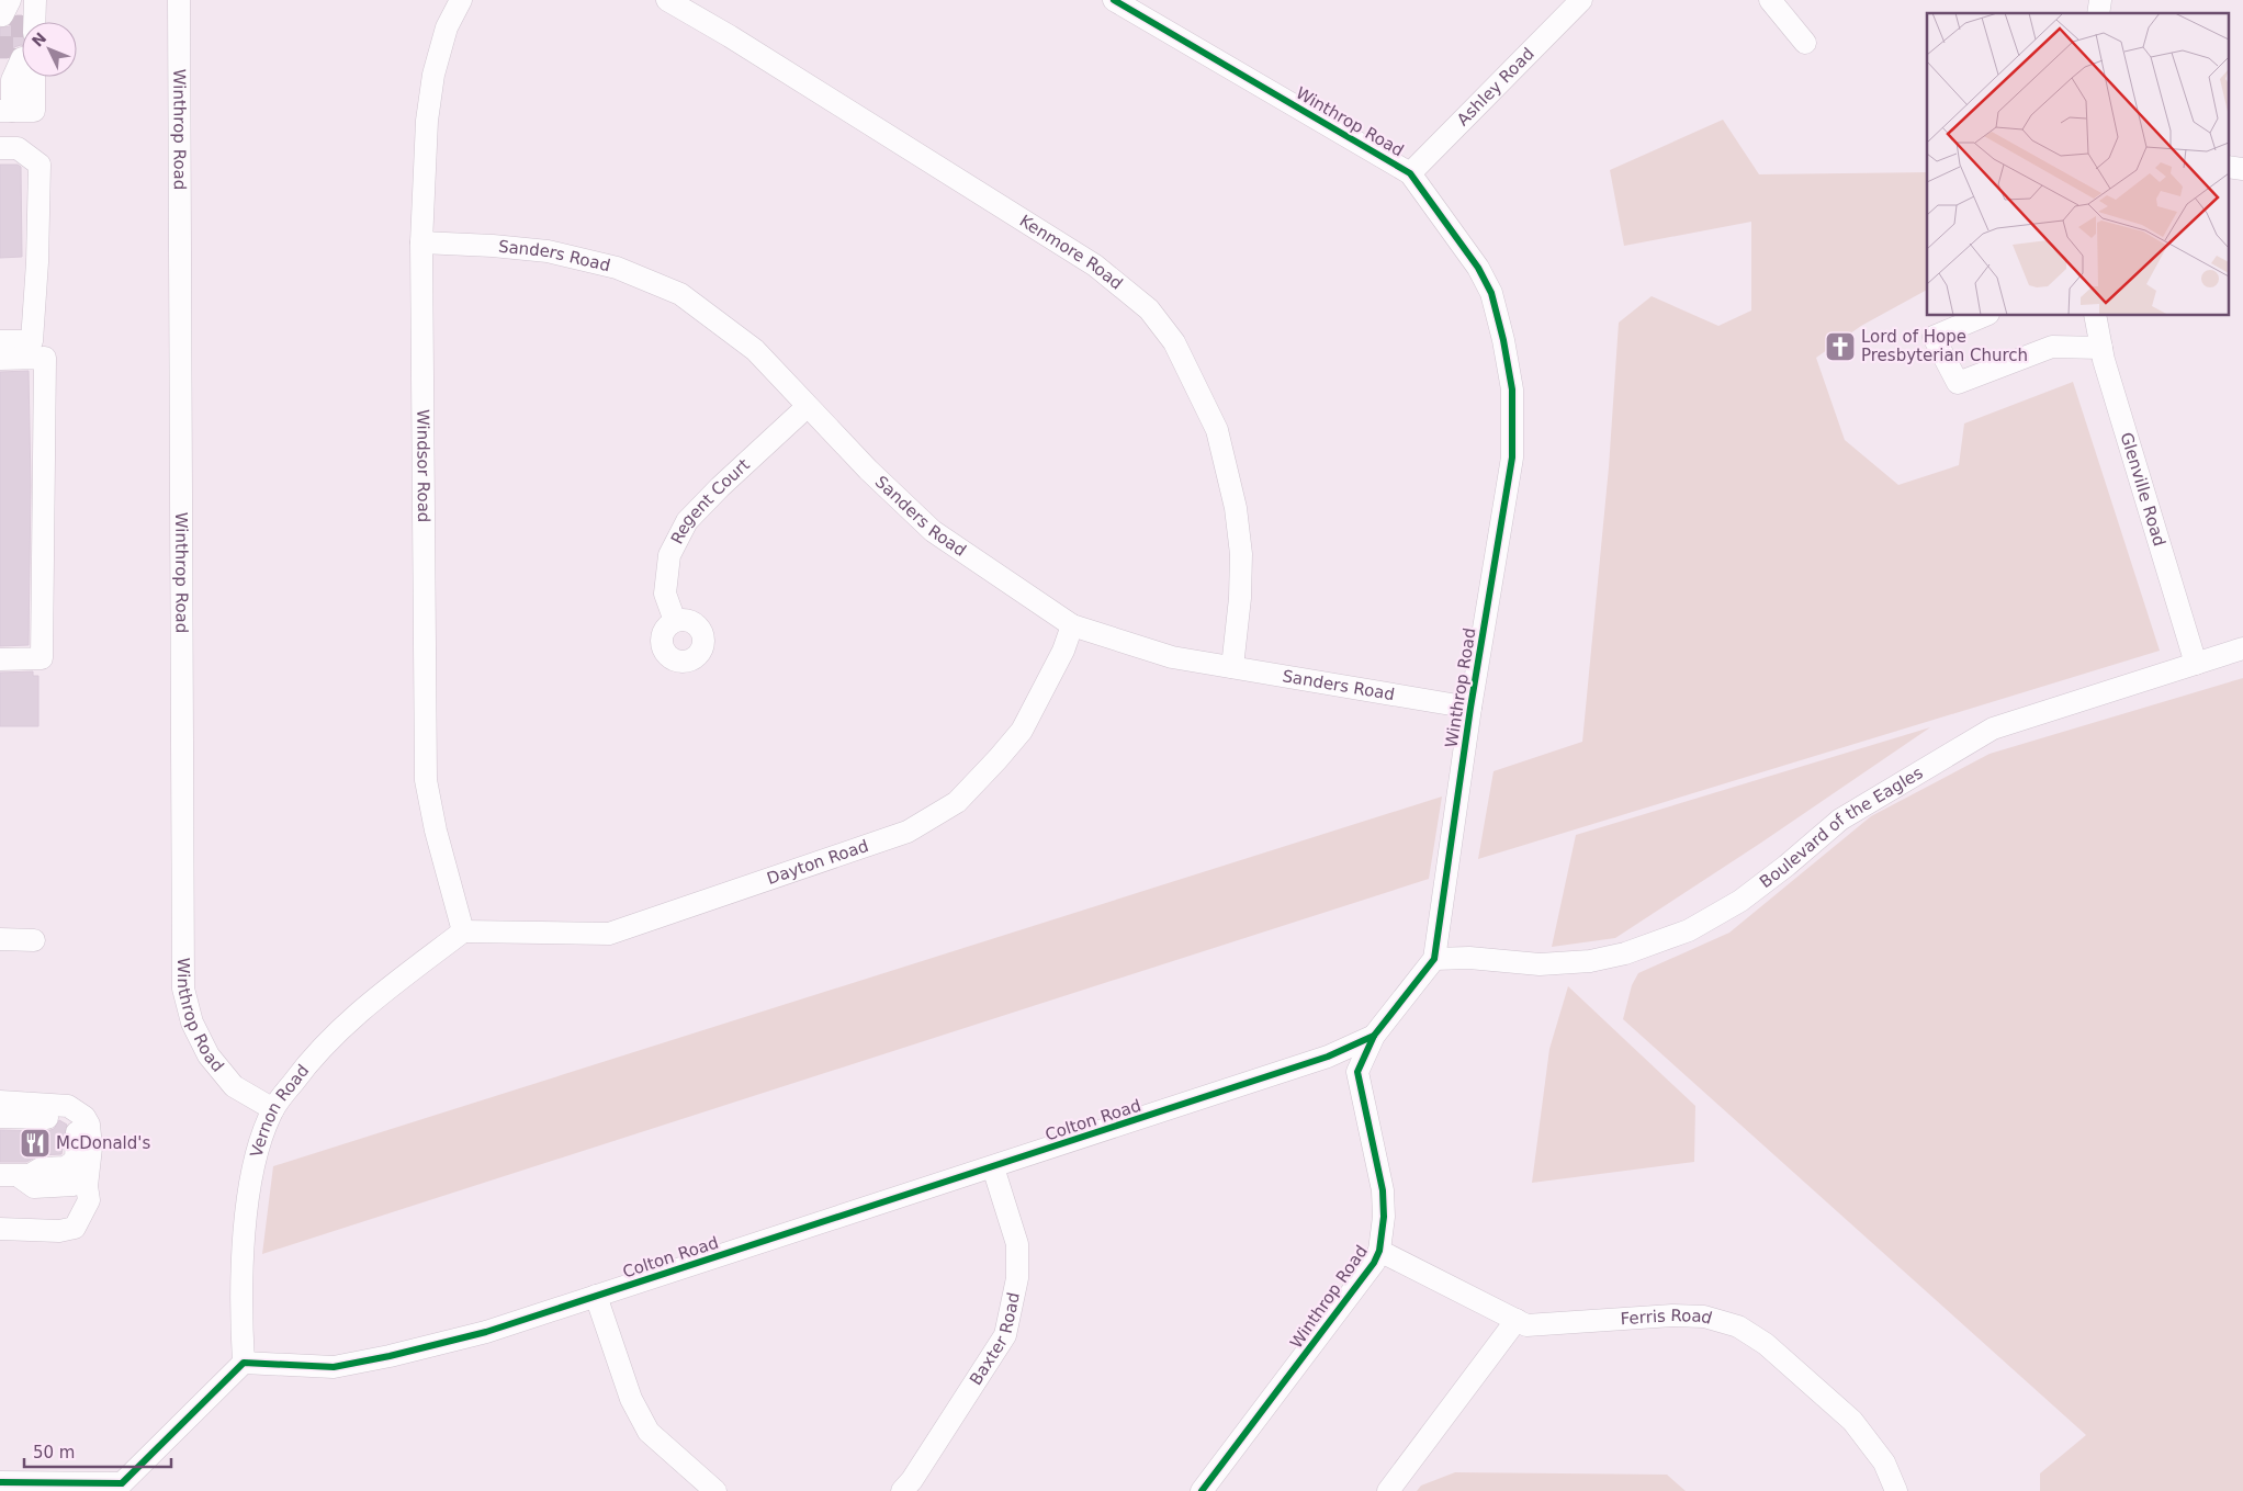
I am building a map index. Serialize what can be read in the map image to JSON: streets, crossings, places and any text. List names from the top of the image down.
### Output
{
  "streets": {
    "street": [
      "Ashley Road",
      "Winthrop Road",
      "Kenmore Road",
      "Sanders Road",
      "Windsor Road",
      "Glenville Road",
      "Regent Court",
      "Boulevard of the Eagles",
      "Dayton Road",
      "Vernon Road",
      "Colton Road",
      "Ferris Road",
      "Baxter Road"
    ]
  },
  "crossings": [
    ["Ashley Road", "Winthrop Road"],
    ["Winthrop Road", "Sanders Road"],
    ["Winthrop Road", "Boulevard of the Eagles"],
    ["Winthrop Road", "Vernon Road"],
    ["Winthrop Road", "Colton Road"],
    ["Winthrop Road", "Ferris Road"],
    ["Kenmore Road", "Sanders Road"],
    ["Sanders Road", "Windsor Road"],
    ["Sanders Road", "Regent Court"],
    ["Sanders Road", "Dayton Road"],
    ["Windsor Road", "Dayton Road"],
    ["Windsor Road", "Vernon Road"],
    ["Glenville Road", "Boulevard of the Eagles"],
    ["Dayton Road", "Vernon Road"],
    ["Vernon Road", "Colton Road"],
    ["Colton Road", "Baxter Road"]
  ],
  "places": {
    "church": ["Lord of Hope Presbyterian Church"],
    "restaurant": ["McDonald's"]
  },
  "scale_bar": "50 m",
  "north": "top left"
}
